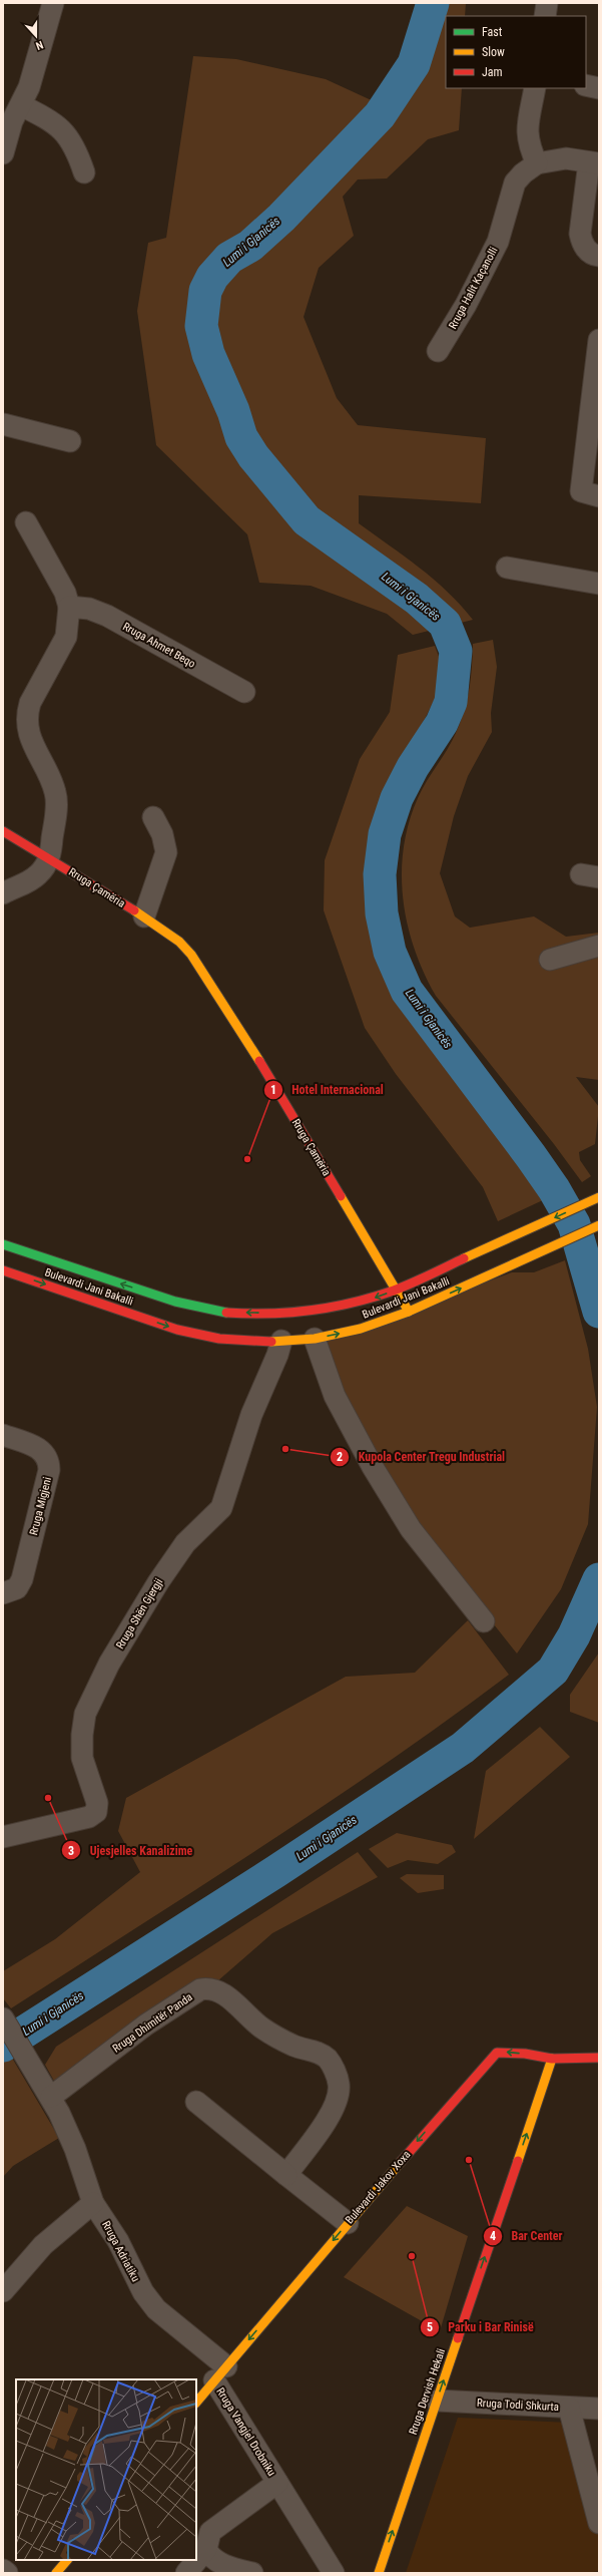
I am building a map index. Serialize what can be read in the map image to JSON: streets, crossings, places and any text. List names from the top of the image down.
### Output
{
  "streets": {
    "main road": [
      "Rruga Çamëria",
      "Bulevardi Jani Bakalli",
      "Bulevardi Jakov Xoxa",
      "Rruga Dervish Hekali"
    ],
    "street": [
      "Rruga Halit Kaçanolli",
      "Rruga Ahmet Beqo",
      "Rruga Migjeni",
      "Rruga Shën Gjergji",
      "Rruga Dhimitër Panda",
      "Rruga Adriatiku",
      "Rruga Todi Shkurta",
      "Rruga Vangjel Drobniku"
    ]
  },
  "crossings": [
    ["Rruga Çamëria", "Bulevardi Jani Bakalli"],
    ["Bulevardi Jani Bakalli", "Rruga Shën Gjergji"],
    ["Bulevardi Jakov Xoxa", "Rruga Adriatiku"],
    ["Bulevardi Jakov Xoxa", "Rruga Dervish Hekali"],
    ["Bulevardi Jakov Xoxa", "Rruga Vangjel Drobniku"],
    ["Rruga Adriatiku", "Rruga Vangjel Drobniku"],
    ["Rruga Dervish Hekali", "Rruga Todi Shkurta"]
  ],
  "one_way": ["Bulevardi Jakov Xoxa", "Rruga Dervish Hekali"],
  "water": ["Lumi i Gjanicës"],
  "places": [
    "Hotel Internacional",
    "Kupola Center Tregu Industrial",
    "Ujesjelles Kanalizime",
    "Bar Center",
    "Parku i Bar Rinisë"
  ],
  "legend": ["Fast", "Slow", "Jam"],
  "north": "bottom"
}
